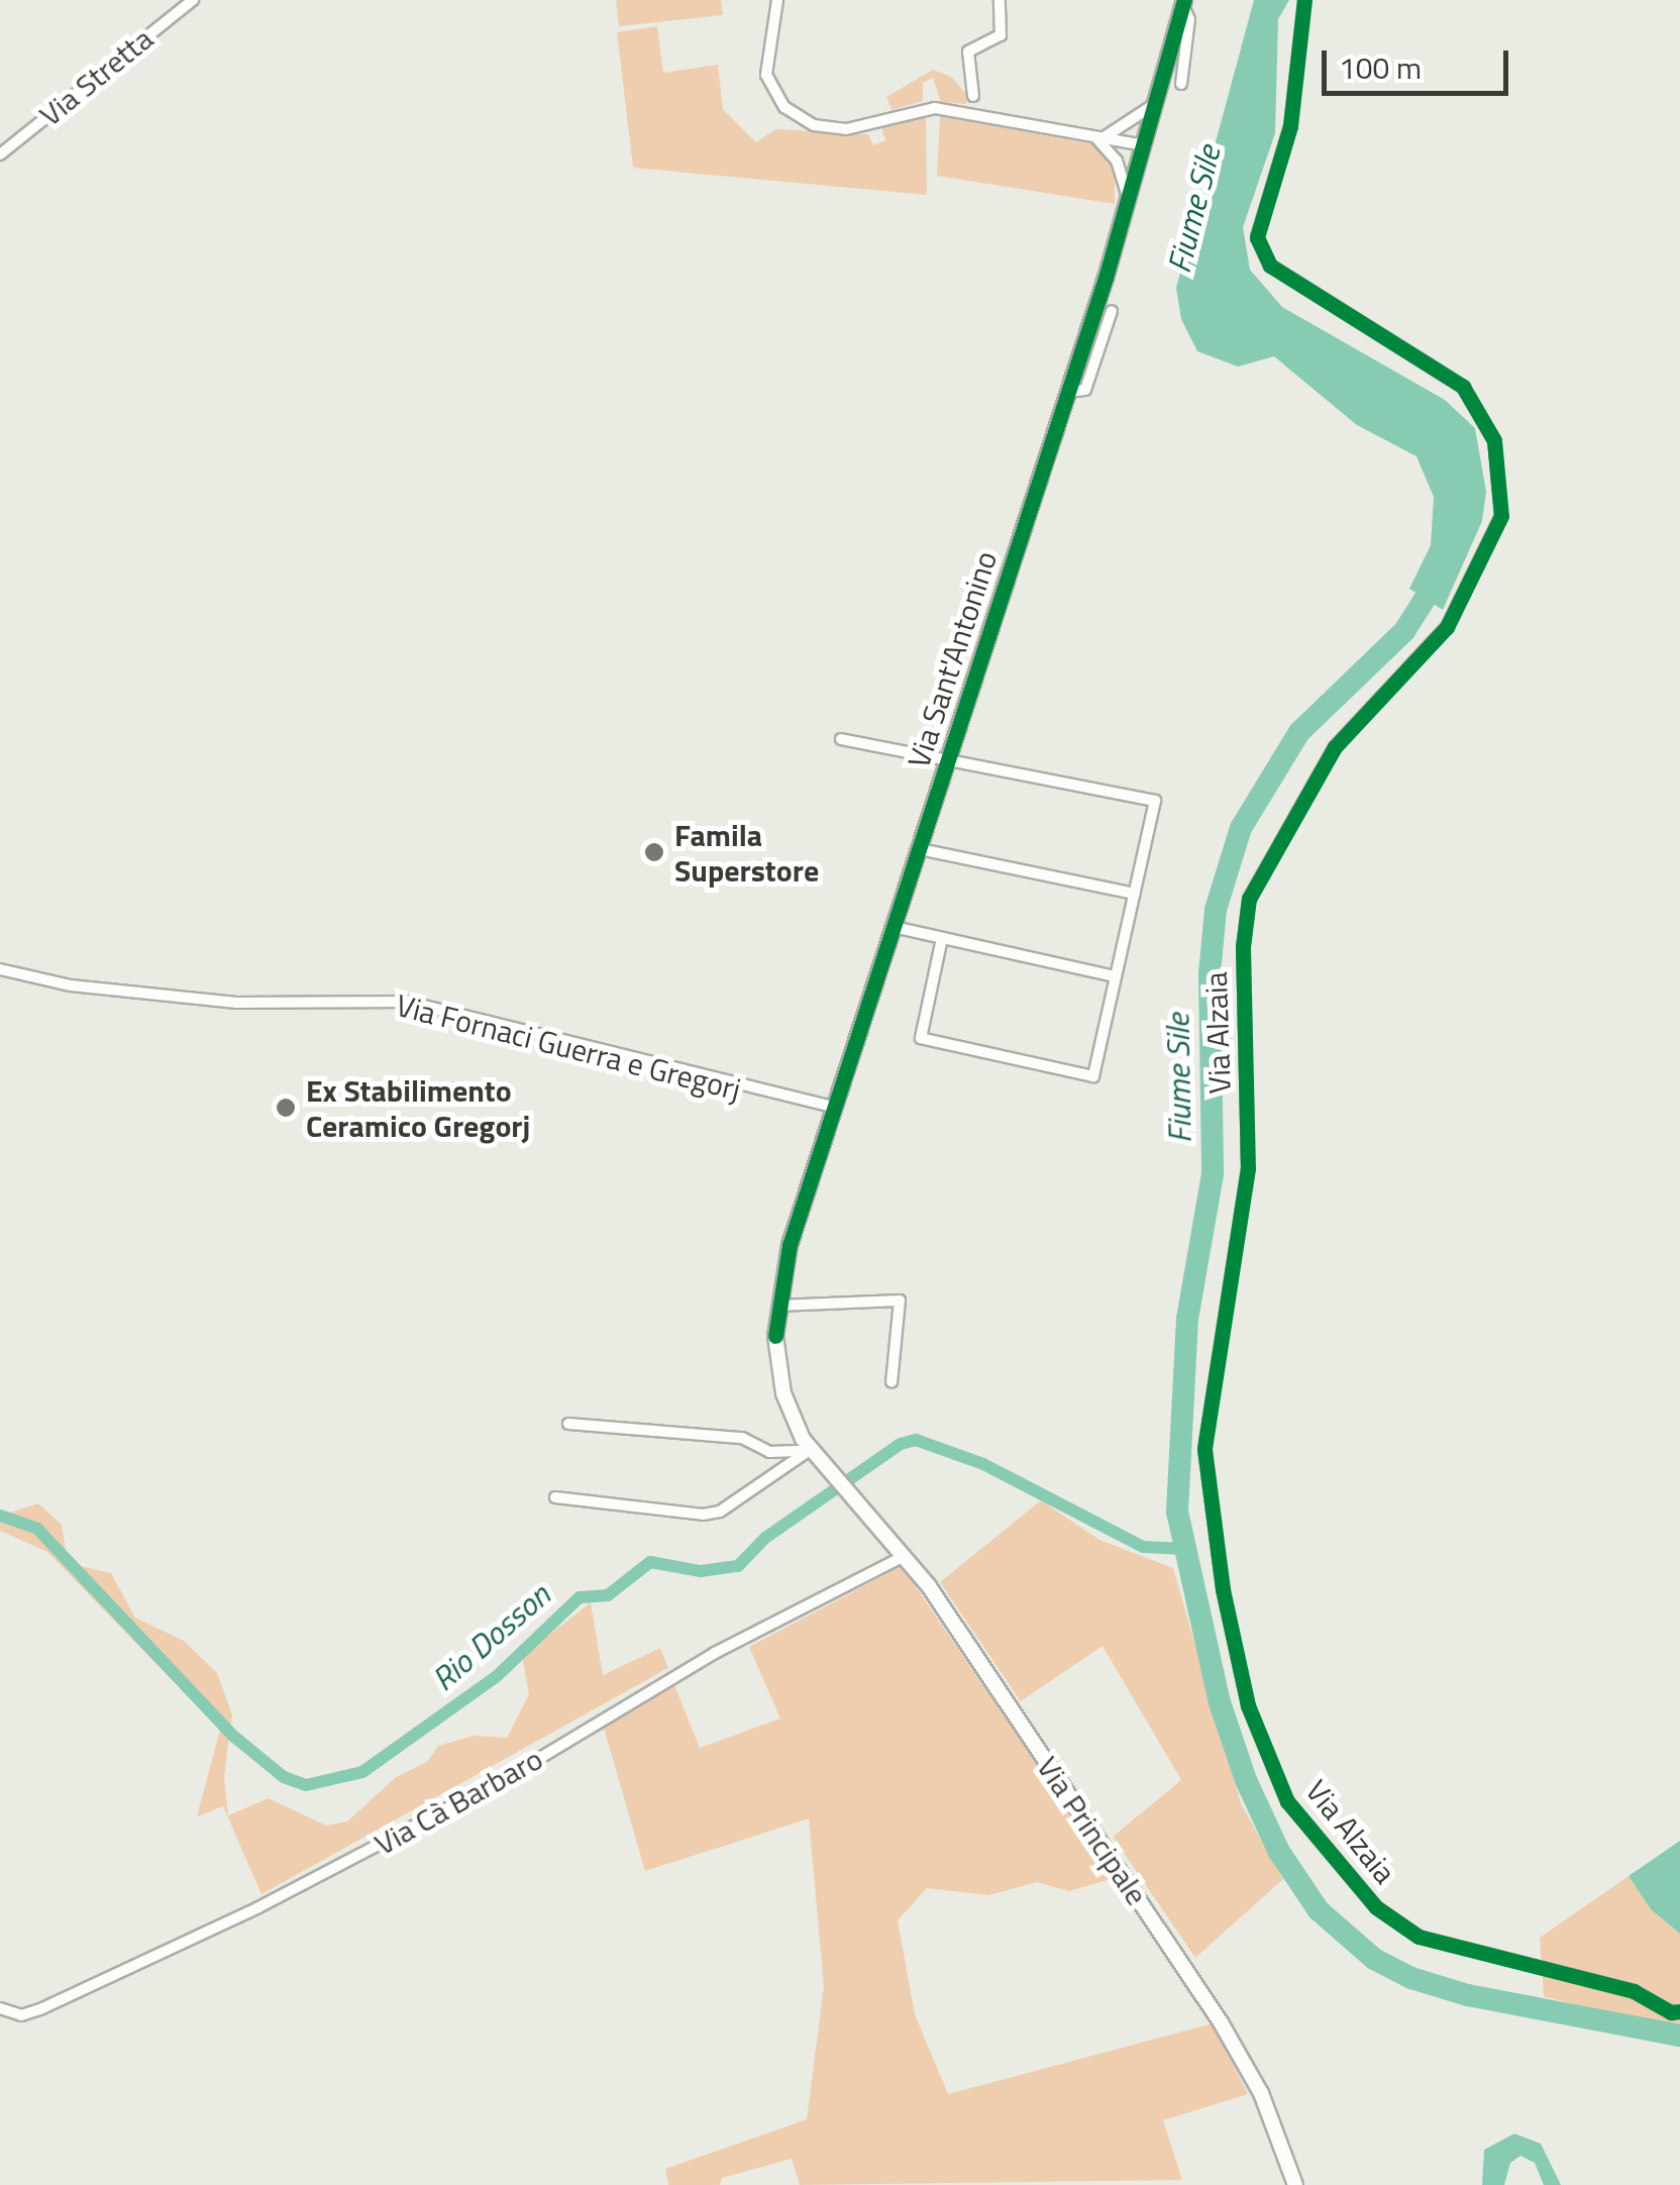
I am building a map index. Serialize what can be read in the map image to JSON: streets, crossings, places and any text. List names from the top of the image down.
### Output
{
  "streets": {
    "main road": ["Via Sant'Antonino", "Via Principale"],
    "street": [
      "Via Stretta",
      "Via Alzaia",
      "Via Fornaci Guerra e Gregorj",
      "Via Cà Barbaro"
    ]
  },
  "crossings": [
    ["Via Sant'Antonino", "Via Fornaci Guerra e Gregorj"],
    ["Via Sant'Antonino", "Via Principale"],
    ["Via Cà Barbaro", "Via Principale"]
  ],
  "water": ["Fiume Sile", "Rio Dosson"],
  "places": ["Famila Superstore", "Ex Stabilimento Ceramico Gregorj"],
  "scale_bar": "100 m"
}
